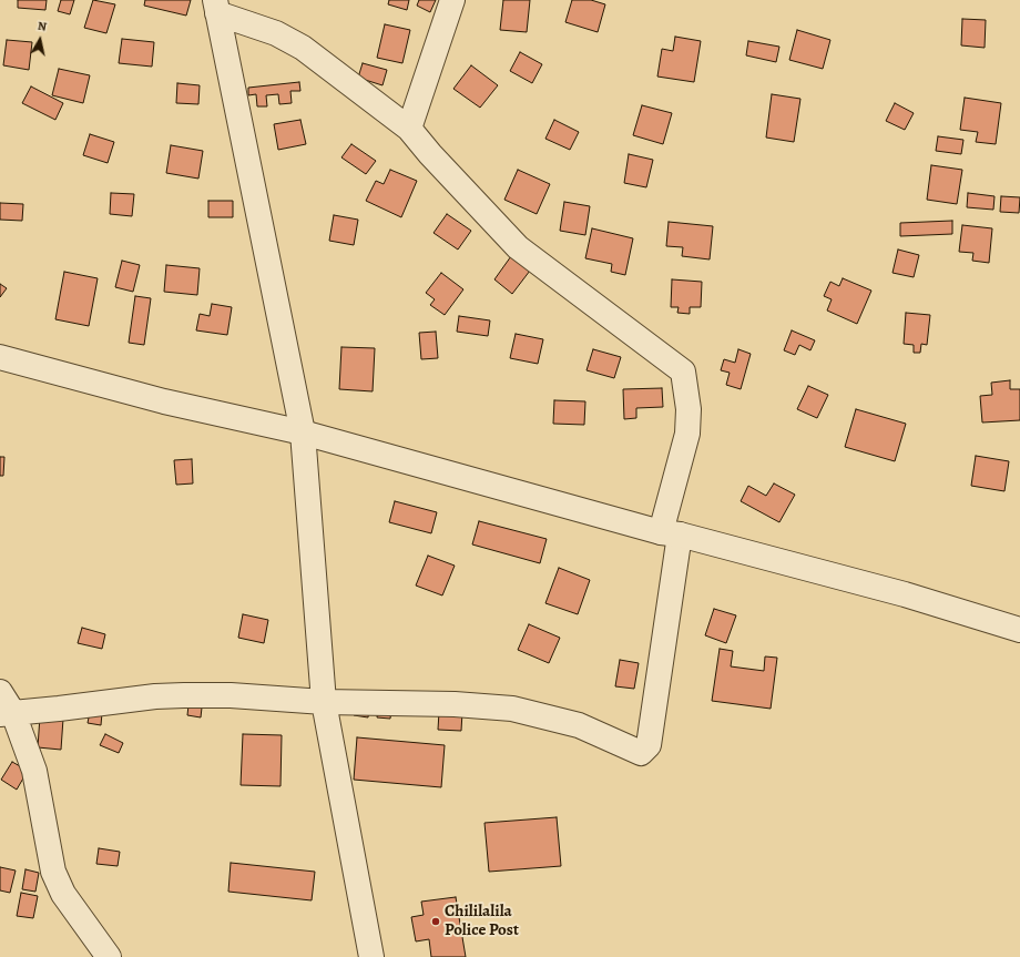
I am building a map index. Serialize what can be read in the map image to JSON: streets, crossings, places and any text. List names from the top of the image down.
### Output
{
  "places": ["Chililalila Police Post"],
  "north": "top"
}
